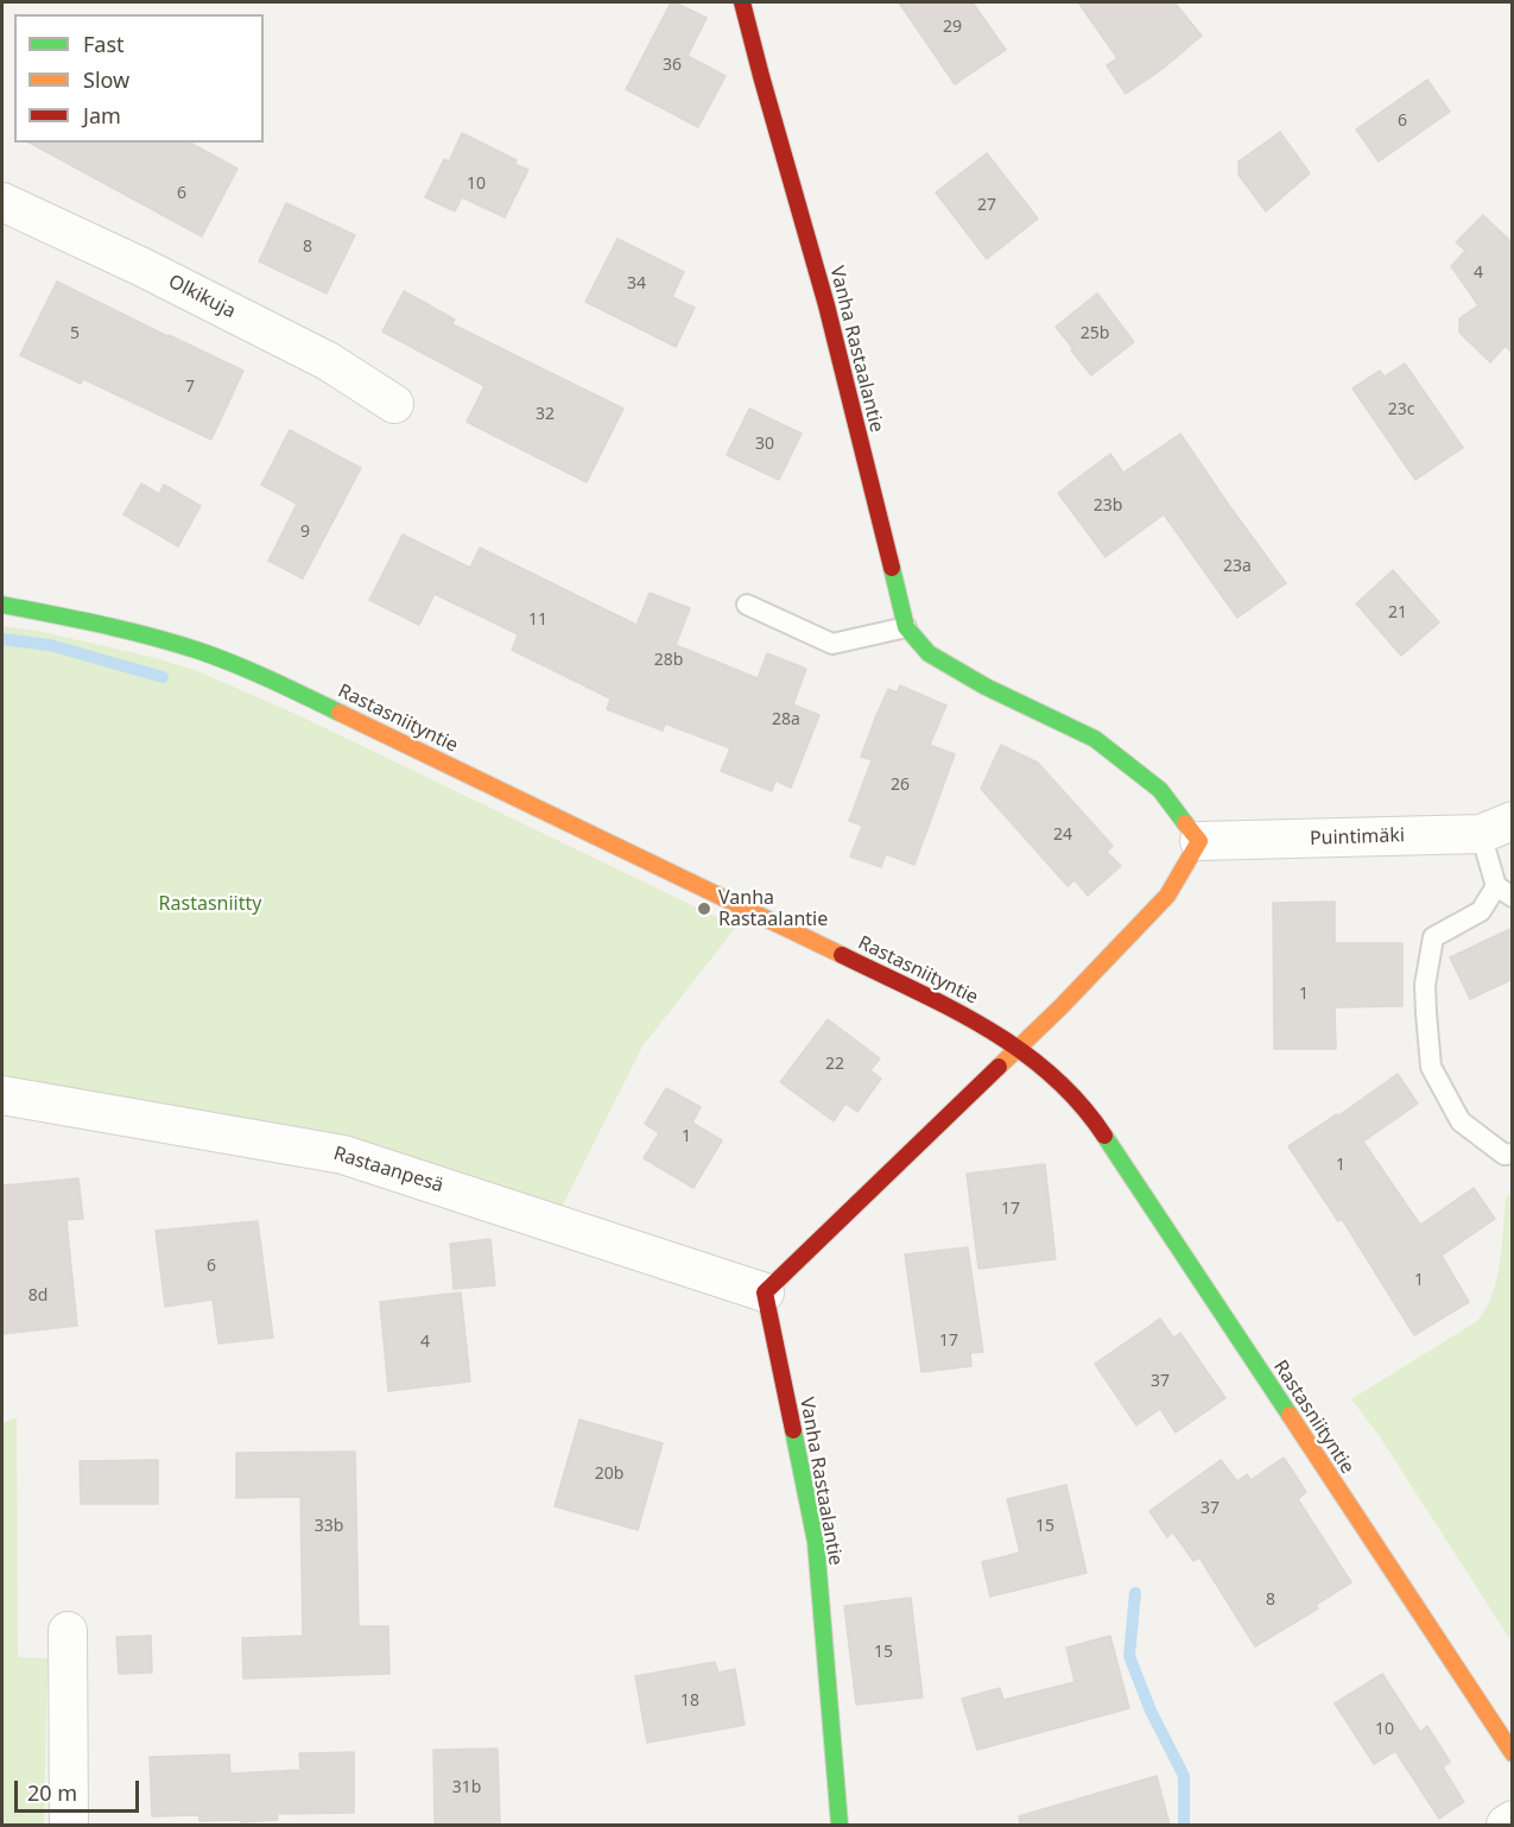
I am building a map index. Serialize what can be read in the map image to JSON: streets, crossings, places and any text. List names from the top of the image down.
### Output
{
  "streets": {
    "street": [
      "Olkikuja",
      "Vanha Rastaalantie",
      "Rastasniityntie",
      "Puintimäki",
      "Rastaanpesä"
    ]
  },
  "crossings": [
    ["Vanha Rastaalantie", "Puintimäki"],
    ["Vanha Rastaalantie", "Rastaanpesä"]
  ],
  "parks": ["Rastasniitty"],
  "places": ["Vanha Rastaalantie"],
  "house_numbers": [
    "29",
    "36",
    "6",
    "10",
    "6",
    "27",
    "8",
    "4",
    "34",
    "5",
    "25b",
    "7",
    "23c",
    "32",
    "30",
    "23b",
    "9",
    "23a",
    "21",
    "11",
    "28b",
    "28a",
    "26",
    "24",
    "1",
    "22",
    "1",
    "1",
    "17",
    "6",
    "1",
    "8d",
    "17",
    "4",
    "37",
    "20b",
    "37",
    "33b",
    "15",
    "8",
    "15",
    "18",
    "10",
    "31b"
  ],
  "legend": ["Fast", "Slow", "Jam"],
  "scale_bar": "20 m"
}
